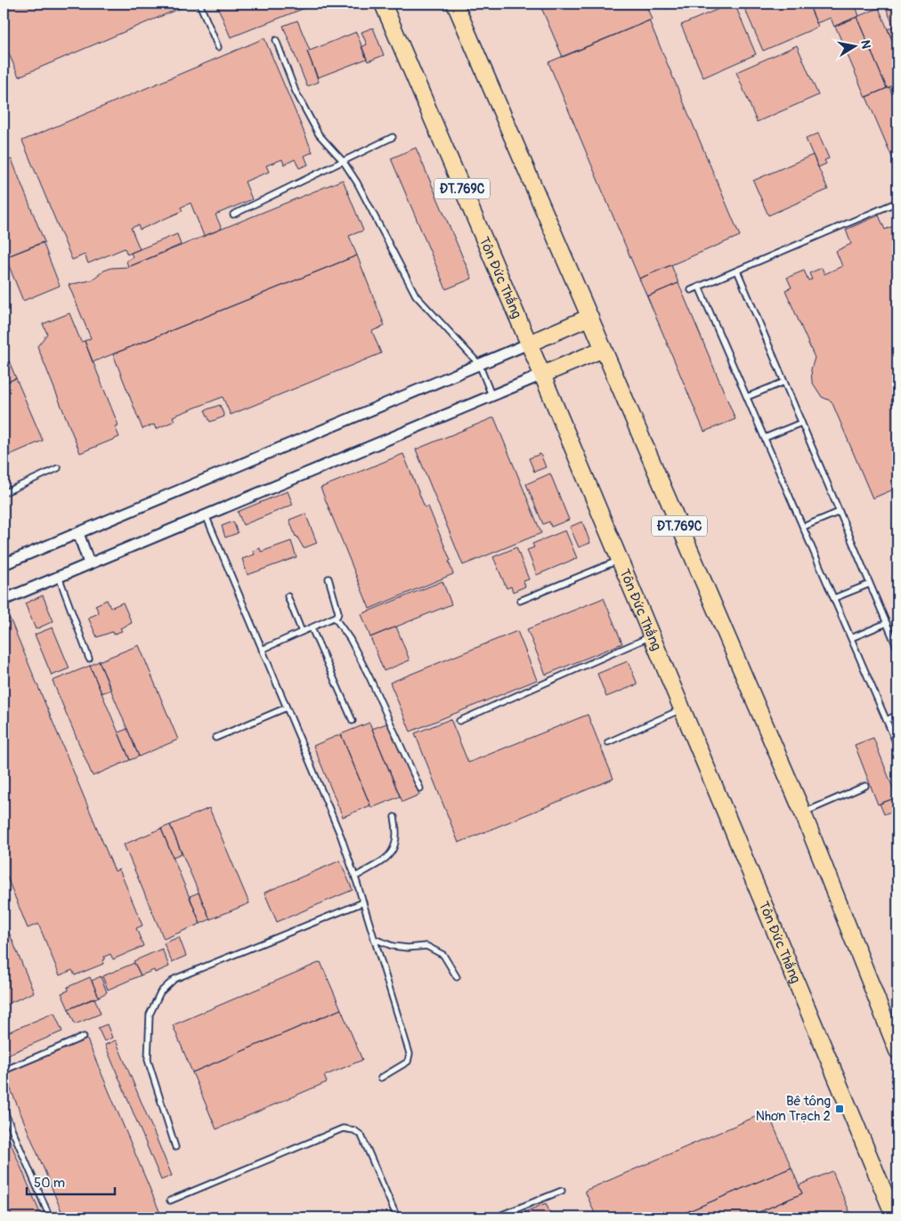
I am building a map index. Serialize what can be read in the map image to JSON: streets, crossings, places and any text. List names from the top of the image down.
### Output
{
  "streets": {
    "main road": ["ĐT.769C", "Tôn Đức Thắng"]
  },
  "places": {
    "transit": ["Bê tông Nhơn Trạch 2"]
  },
  "scale_bar": "50 m",
  "north": "right"
}
